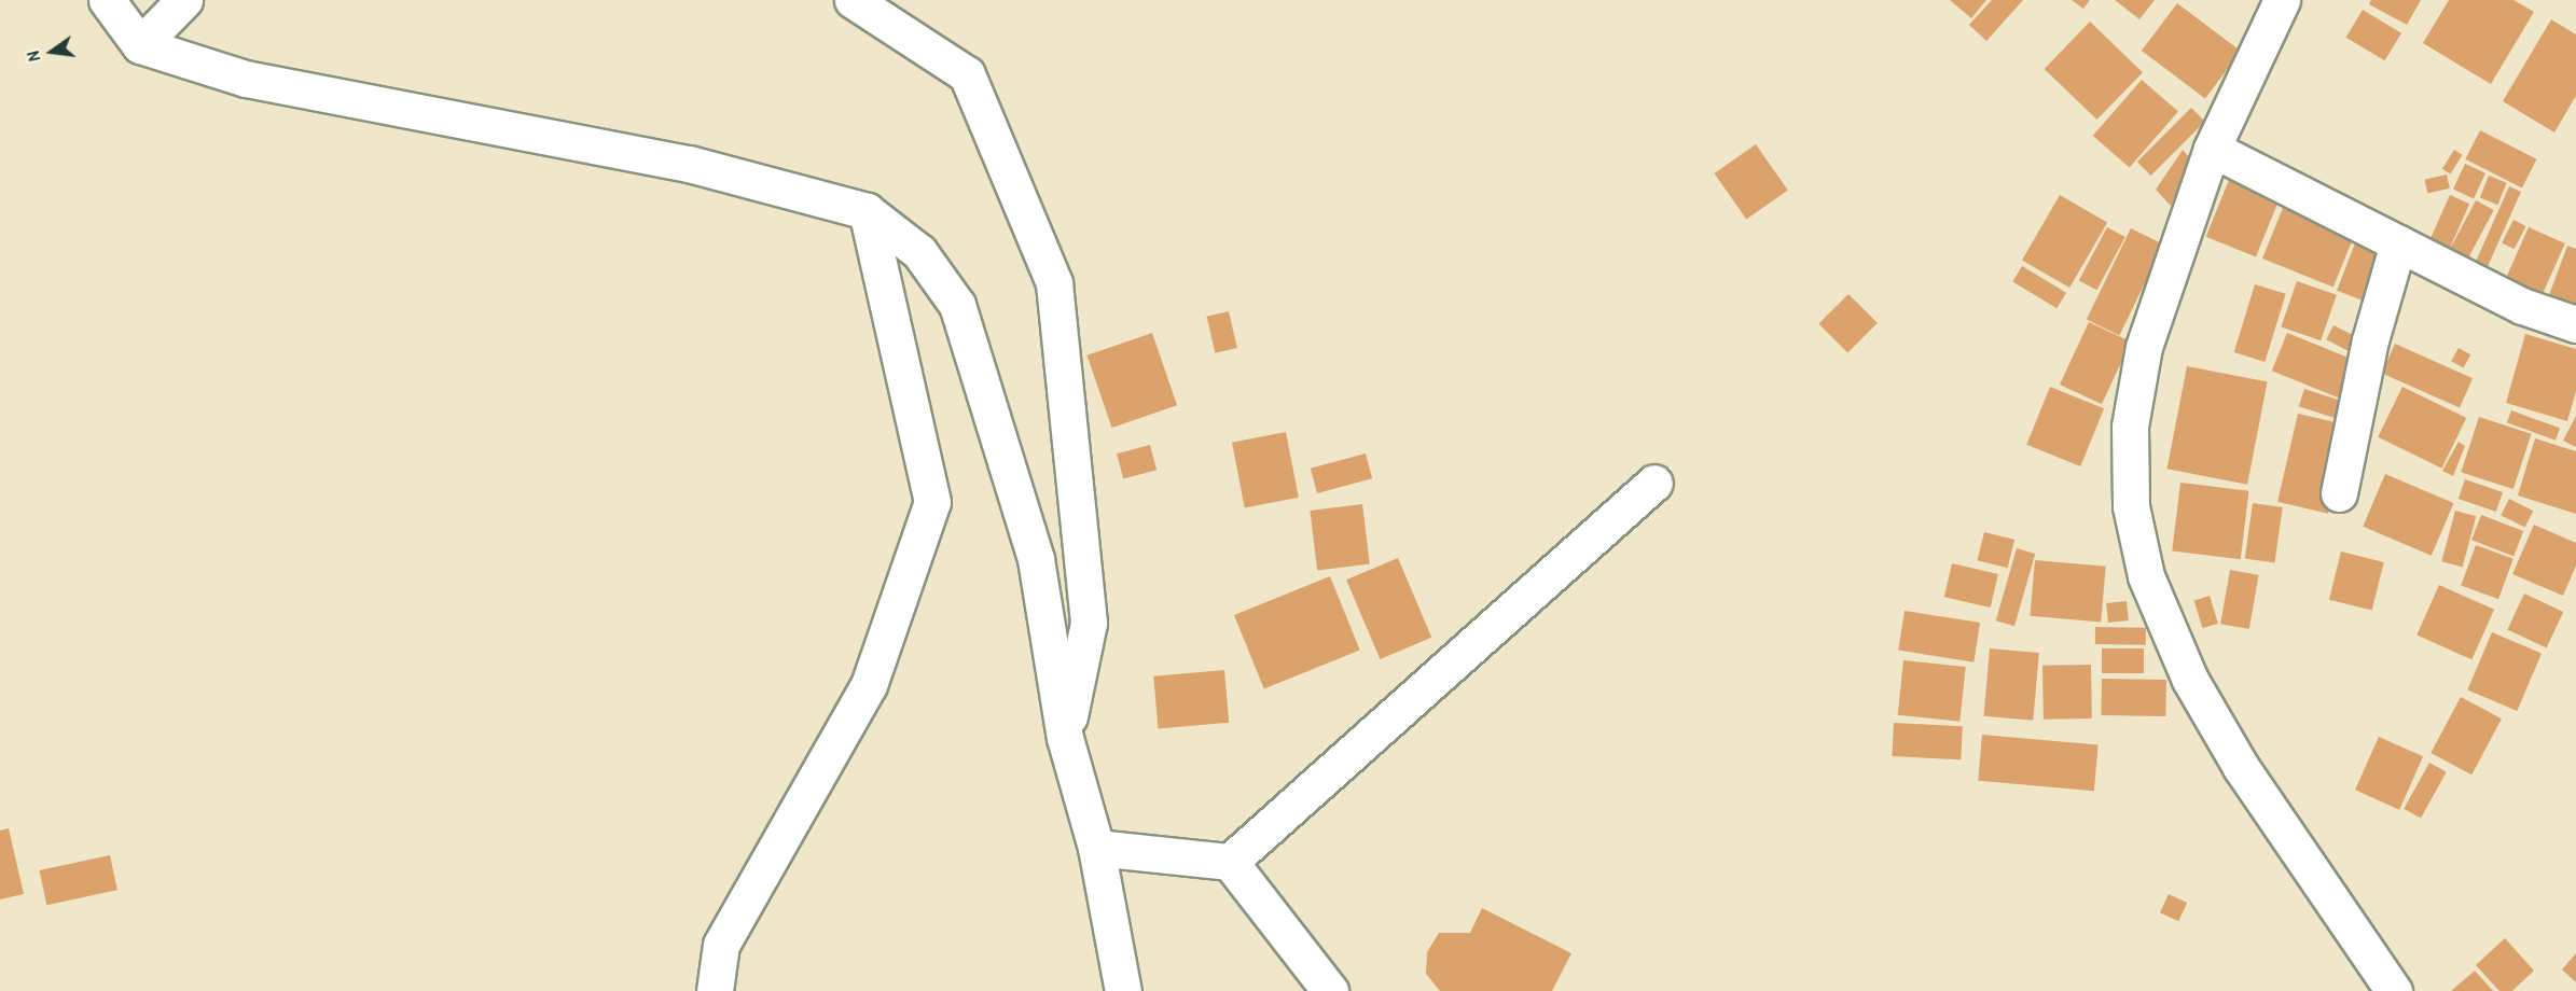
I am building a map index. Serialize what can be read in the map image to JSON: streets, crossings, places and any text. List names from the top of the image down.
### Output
{
  "north": "left"
}
